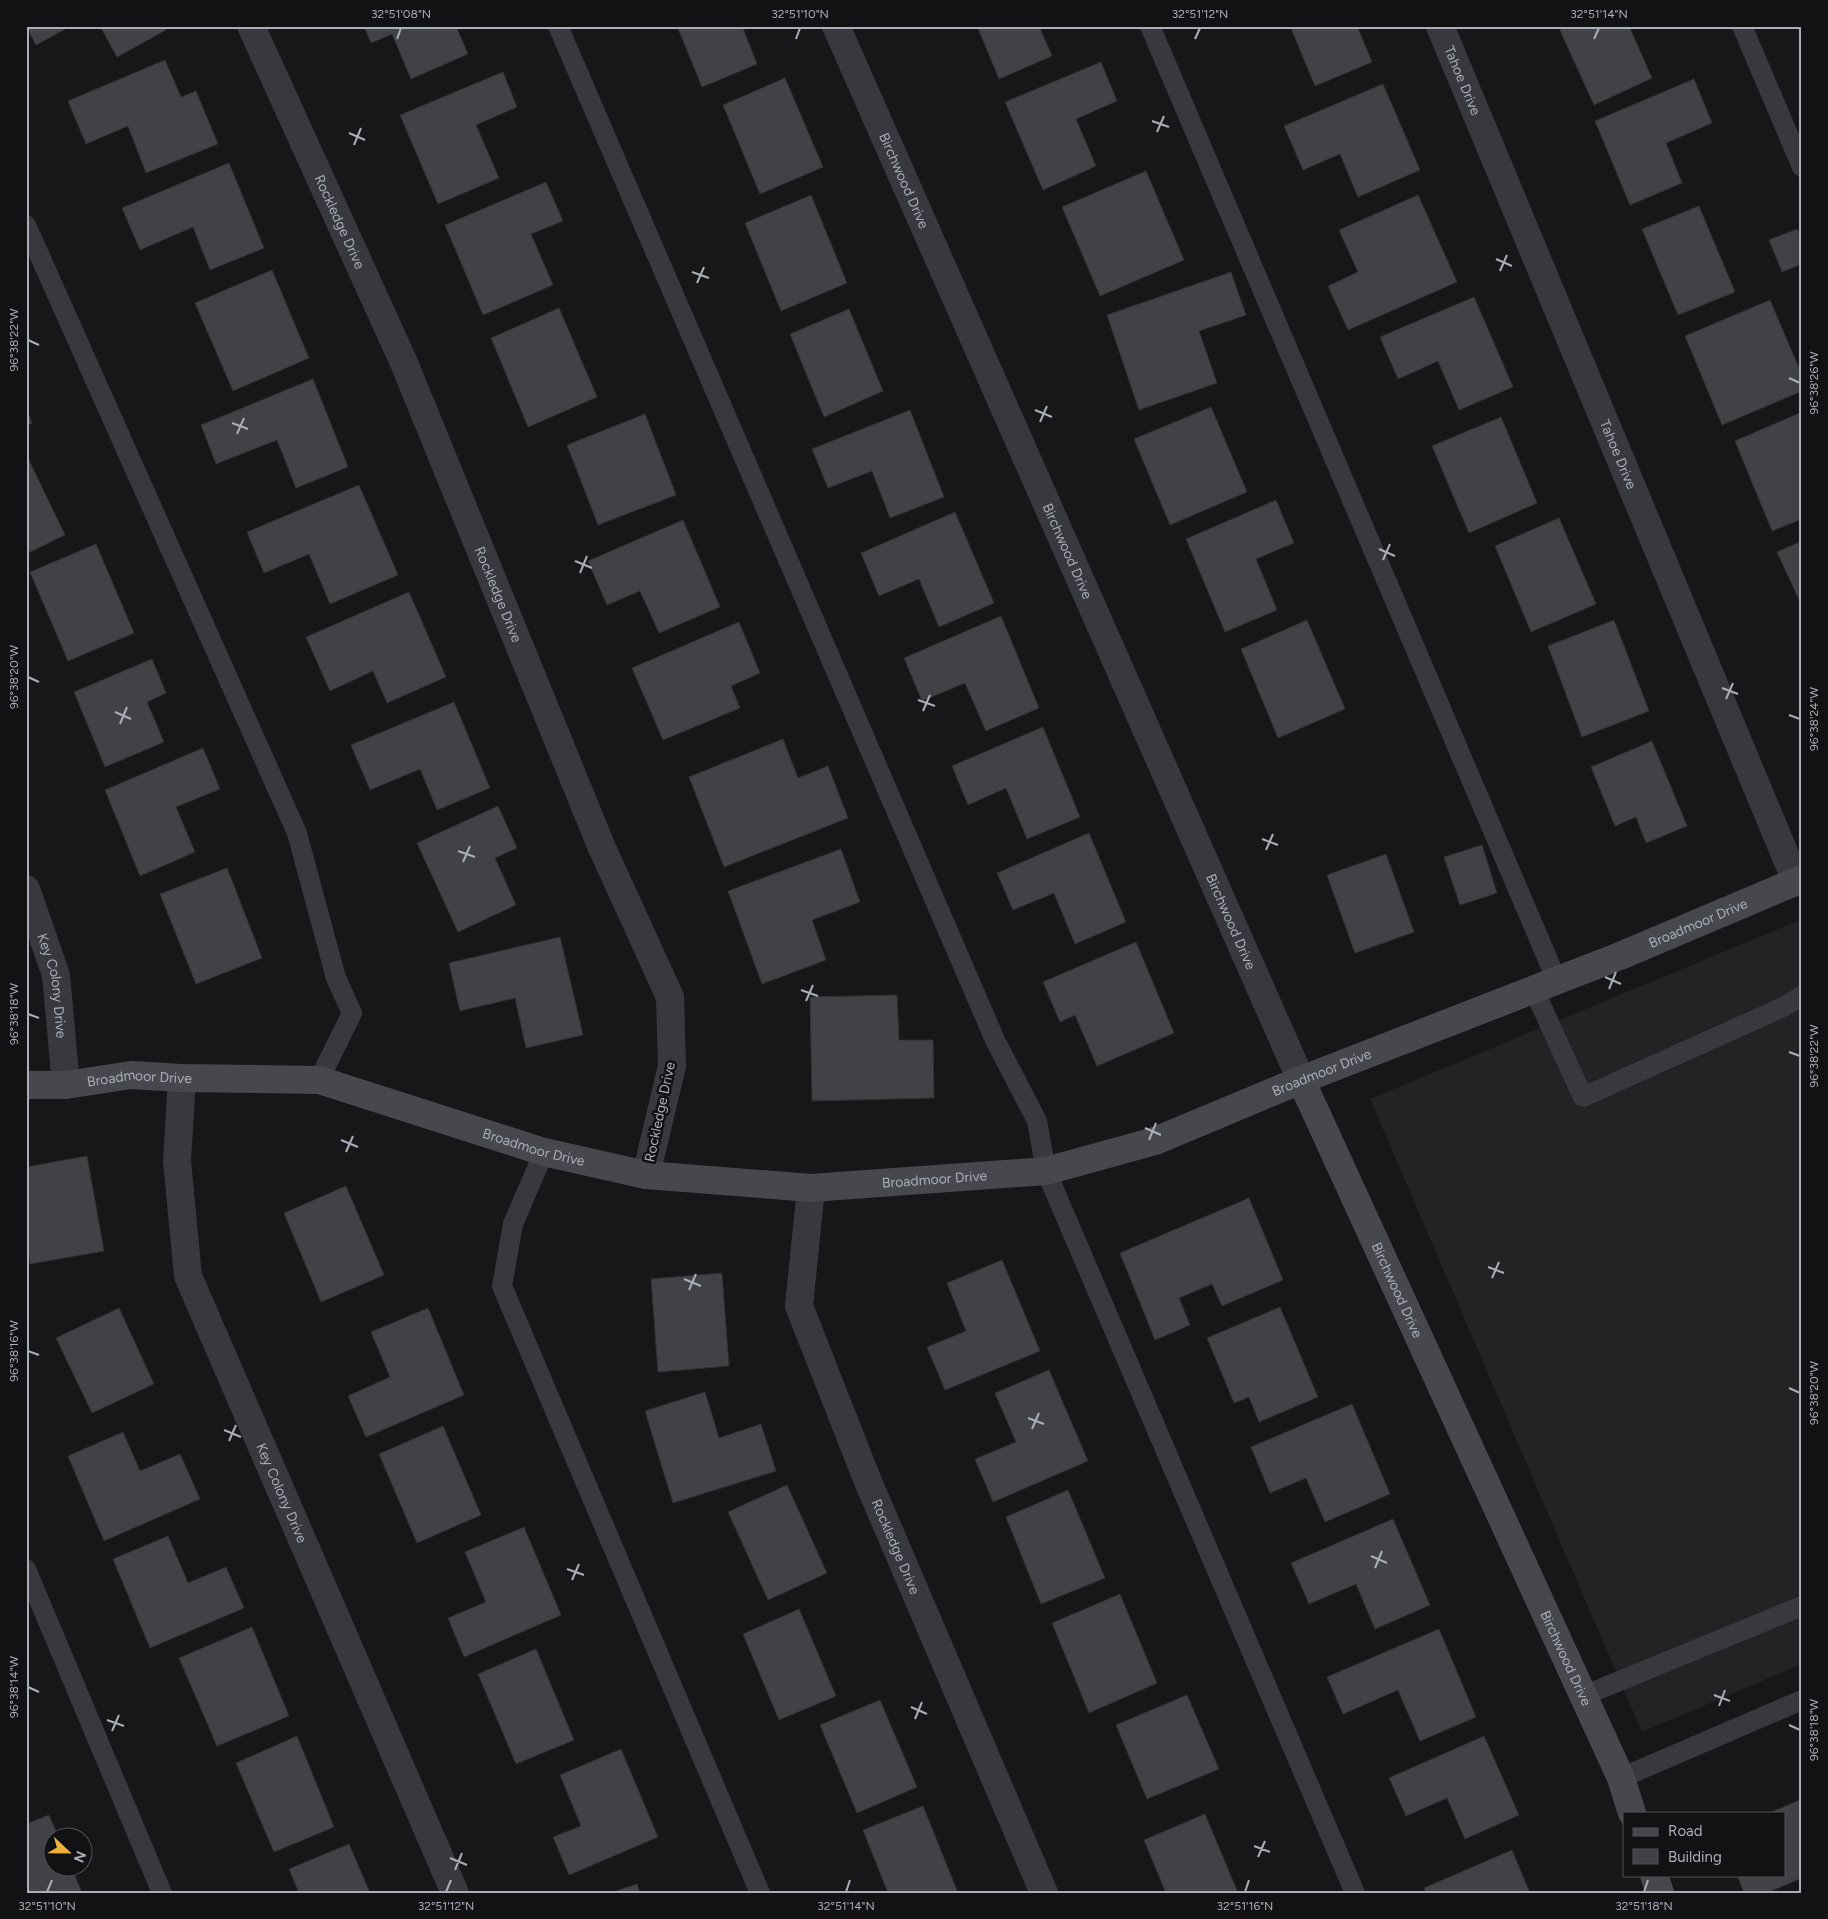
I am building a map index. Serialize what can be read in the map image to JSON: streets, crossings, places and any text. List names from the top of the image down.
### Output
{
  "streets": {
    "street": [
      "Tahoe Drive",
      "Birchwood Drive",
      "Rockledge Drive",
      "Broadmoor Drive",
      "Key Colony Drive"
    ]
  },
  "crossings": [
    ["Tahoe Drive", "Broadmoor Drive"],
    ["Birchwood Drive", "Broadmoor Drive"],
    ["Rockledge Drive", "Broadmoor Drive"],
    ["Broadmoor Drive", "Key Colony Drive"]
  ],
  "legend": ["Road", "Building"],
  "north": "right",
  "coordinates": [
    "32°51'08\"N",
    "32°51'10\"N",
    "32°51'12\"N",
    "32°51'14\"N",
    "96°38'22\"W",
    "96°38'26\"W",
    "96°38'20\"W",
    "96°38'24\"W",
    "96°38'18\"W",
    "96°38'16\"W",
    "96°38'14\"W",
    "32°51'16\"N",
    "32°51'18\"N"
  ]
}
